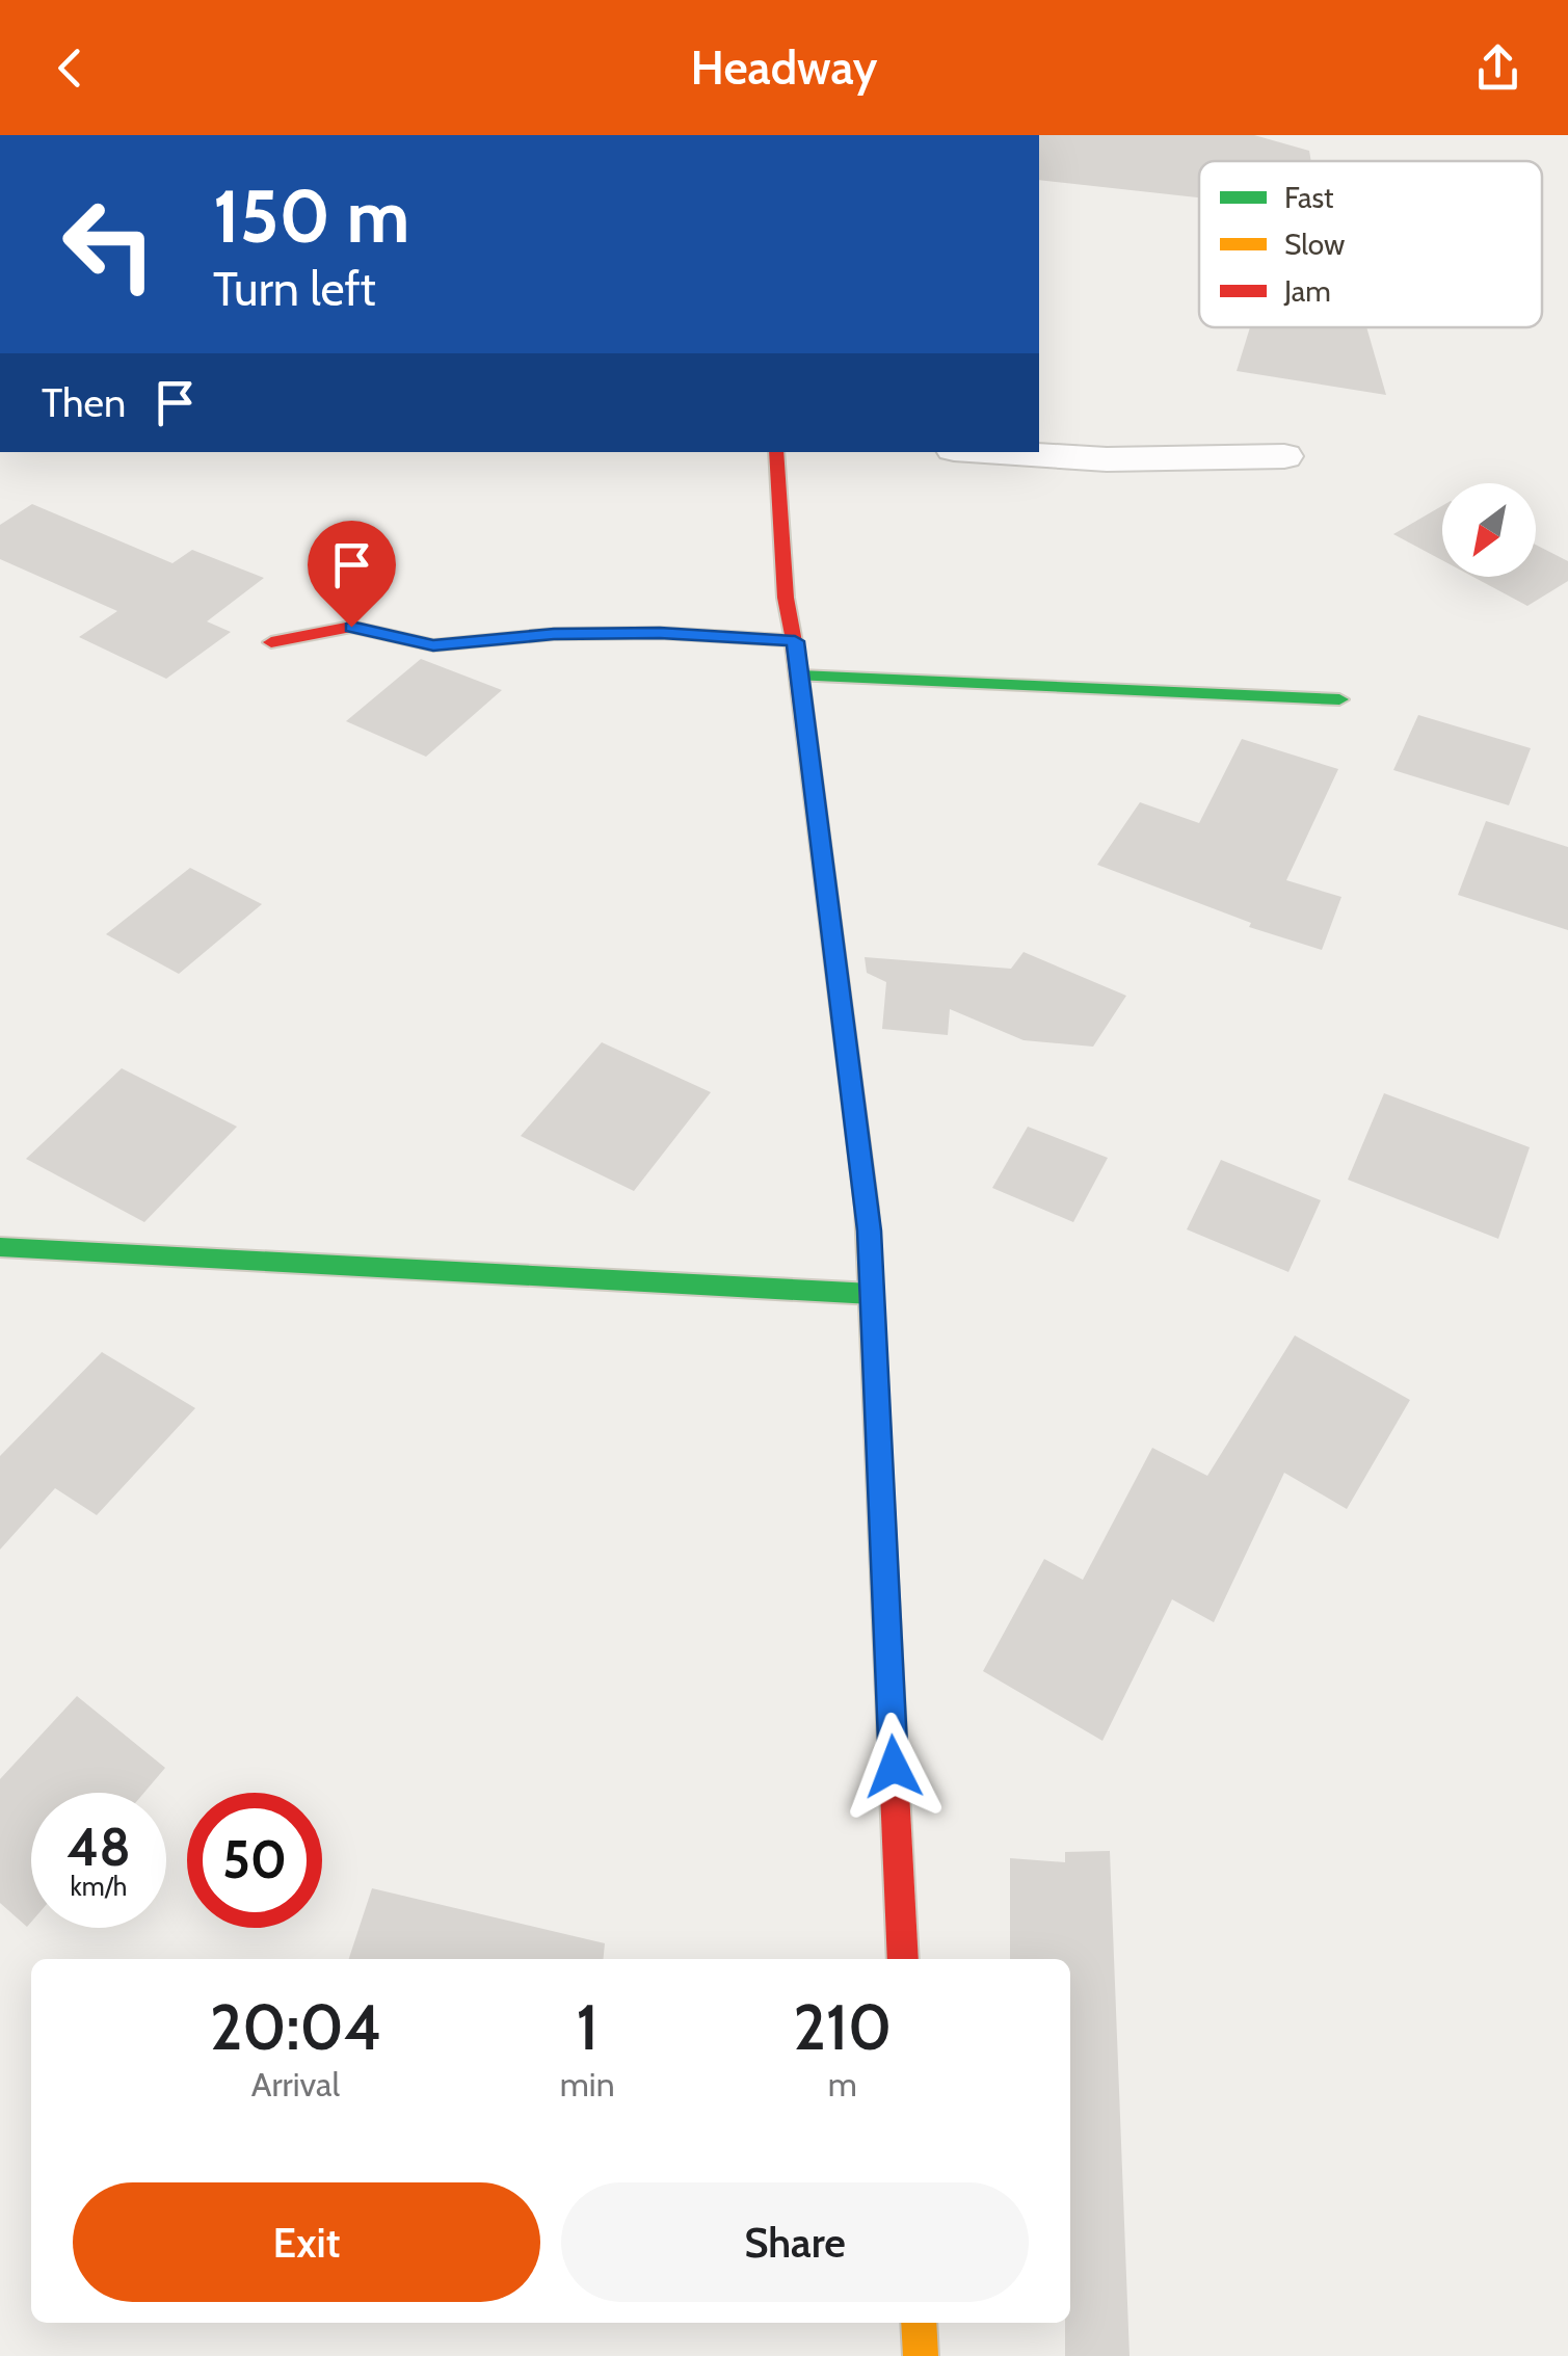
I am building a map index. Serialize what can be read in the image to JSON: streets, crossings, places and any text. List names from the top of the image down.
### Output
{
  "legend": ["Fast", "Slow", "Jam"],
  "north": "bottom left",
  "page": {
    "header": "Headway",
    "turn": ["150 m", "Turn left"],
    "then": "Then",
    "speed": "48 km/h",
    "limit": "50",
    "eta": [
      "20:04",
      "Arrival",
      "1",
      "min",
      "210",
      "m"
    ],
    "buttons": ["Exit", "Share"]
  }
}
